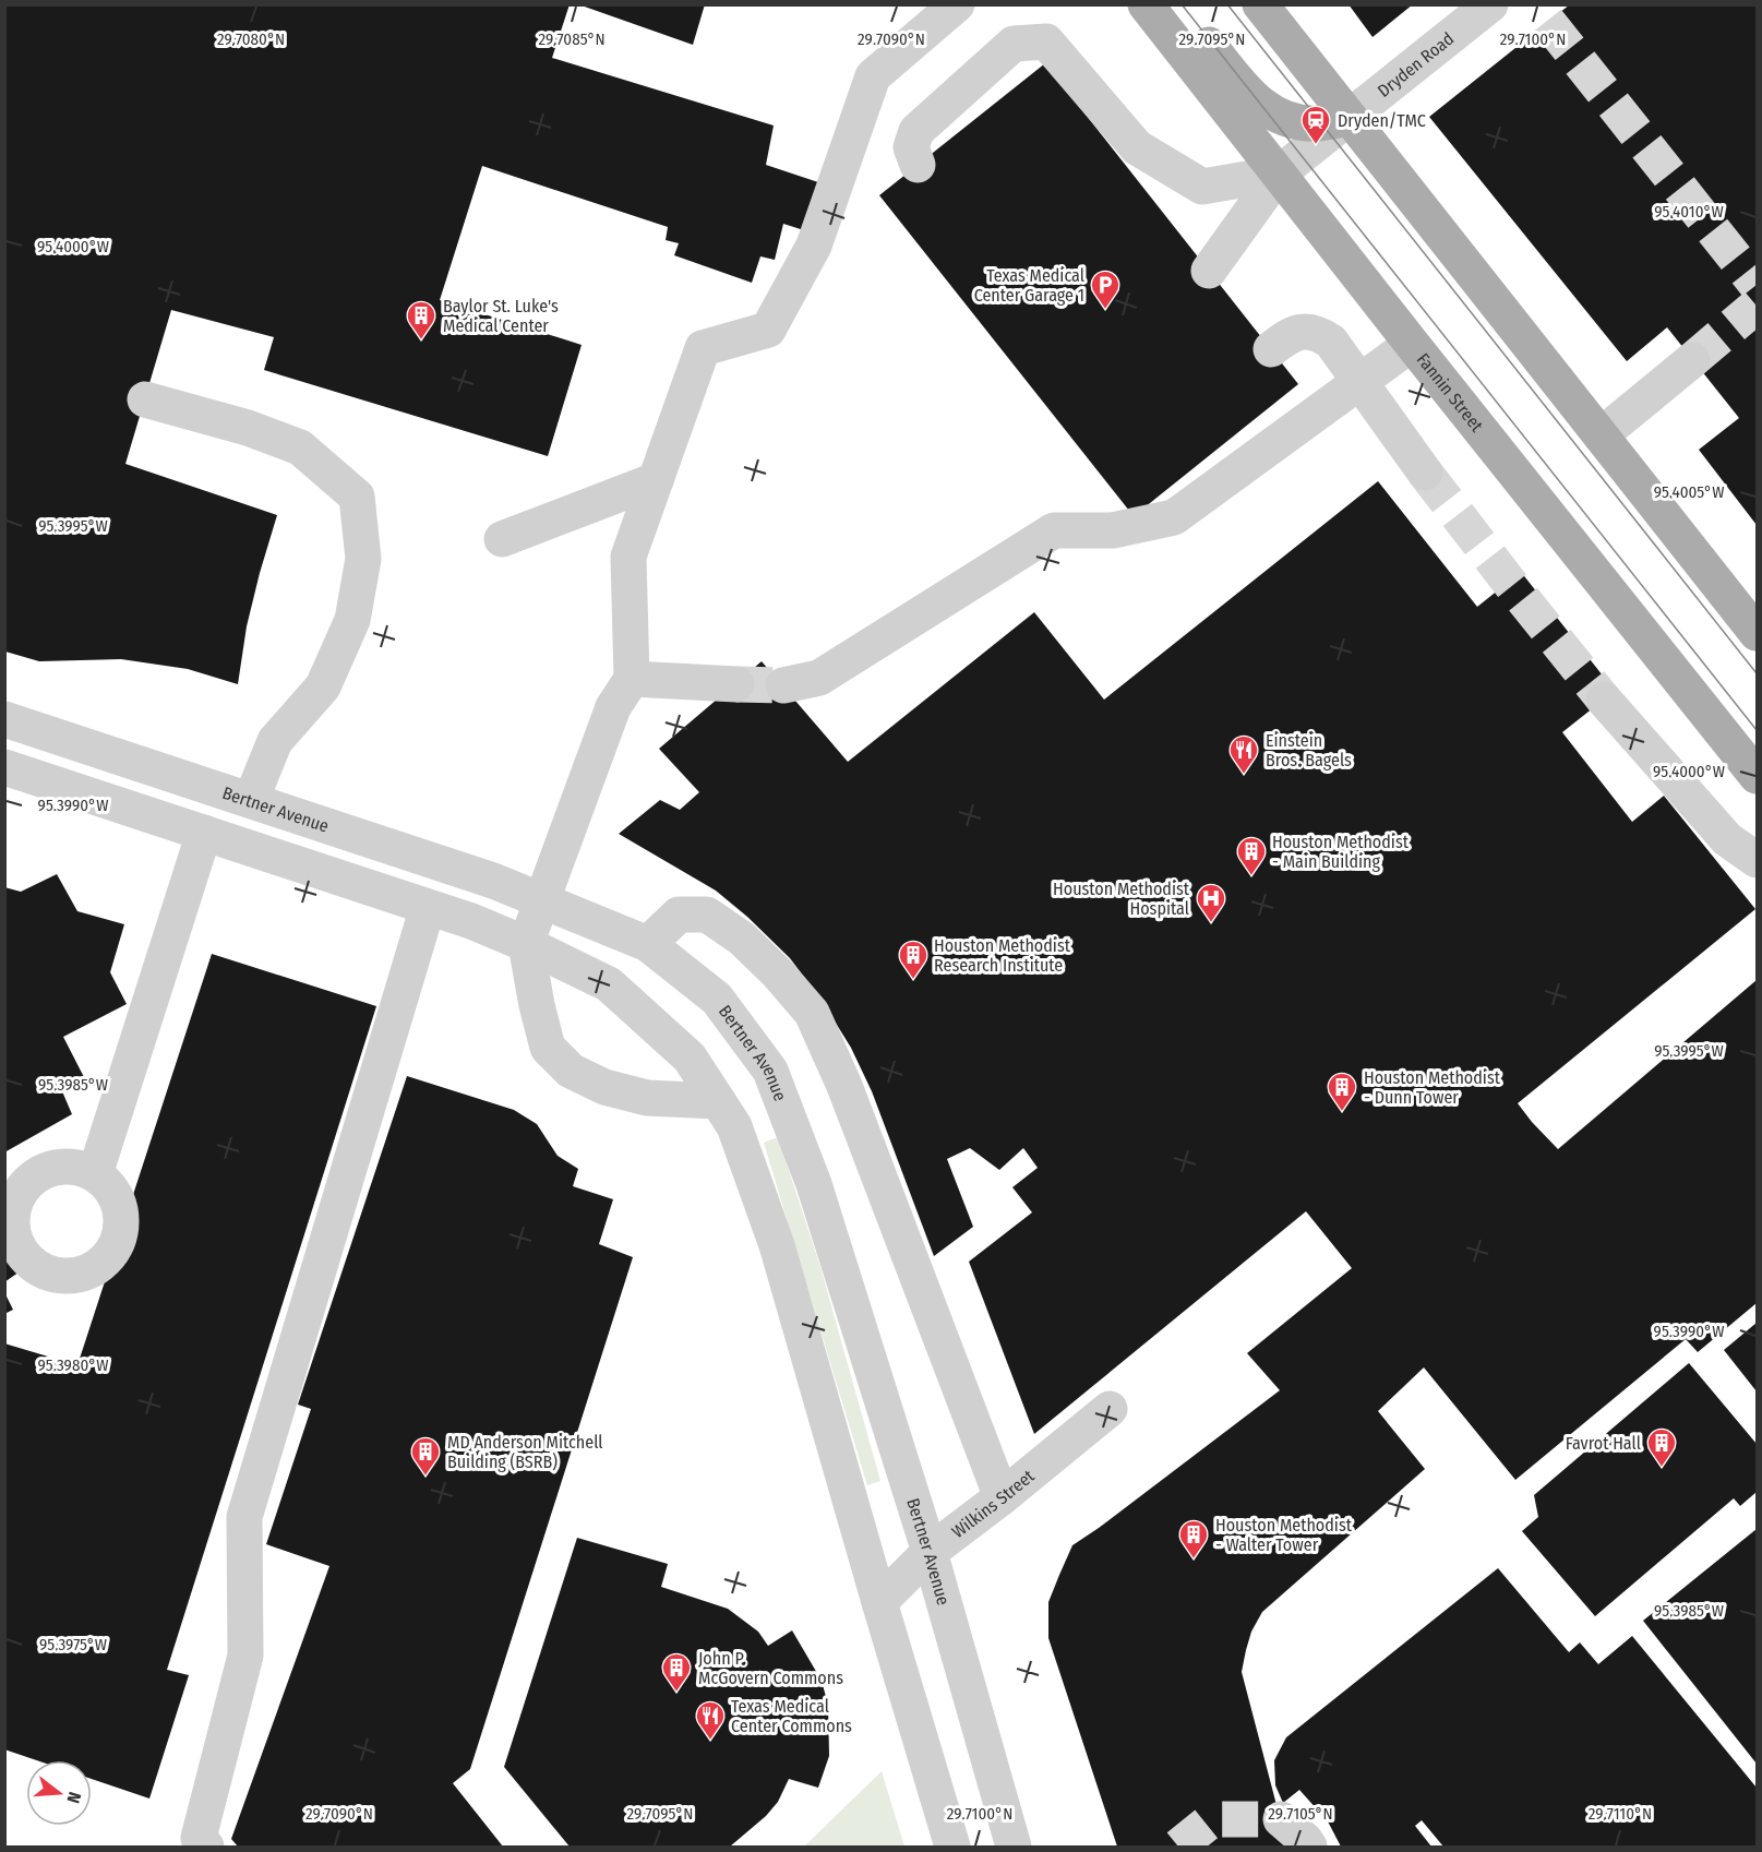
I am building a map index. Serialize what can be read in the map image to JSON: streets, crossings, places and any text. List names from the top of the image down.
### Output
{
  "streets": {
    "main road": ["Fannin Street"],
    "street": ["Dryden Road", "Bertner Avenue", "Wilkins Street"]
  },
  "crossings": [
    ["Dryden Road", "Fannin Street"],
    ["Bertner Avenue", "Wilkins Street"]
  ],
  "places": {
    "station": ["Dryden/TMC"],
    "parking": ["Texas Medical Center Garage 1"],
    "building": [
      "Baylor St. Luke's Medical Center",
      "Houston Methodist - Main Building",
      "Houston Methodist Research Institute",
      "Houston Methodist - Dunn Tower",
      "Favrot Hall",
      "MD Anderson Mitchell Building (BSRB)",
      "Houston Methodist - Walter Tower",
      "John P. McGovern Commons"
    ],
    "restaurant": ["Einstein Bros. Bagels", "Texas Medical Center Commons"],
    "hospital": ["Houston Methodist Hospital"]
  },
  "north": "right",
  "coordinates": [
    "29.7080°N",
    "29.7085°N",
    "29.7090°N",
    "29.7095°N",
    "29.7100°N",
    "95.4010°W",
    "95.4000°W",
    "95.4005°W",
    "95.3995°W",
    "95.3990°W",
    "95.3985°W",
    "95.3980°W",
    "95.3975°W",
    "29.7105°N",
    "29.7110°N"
  ]
}
